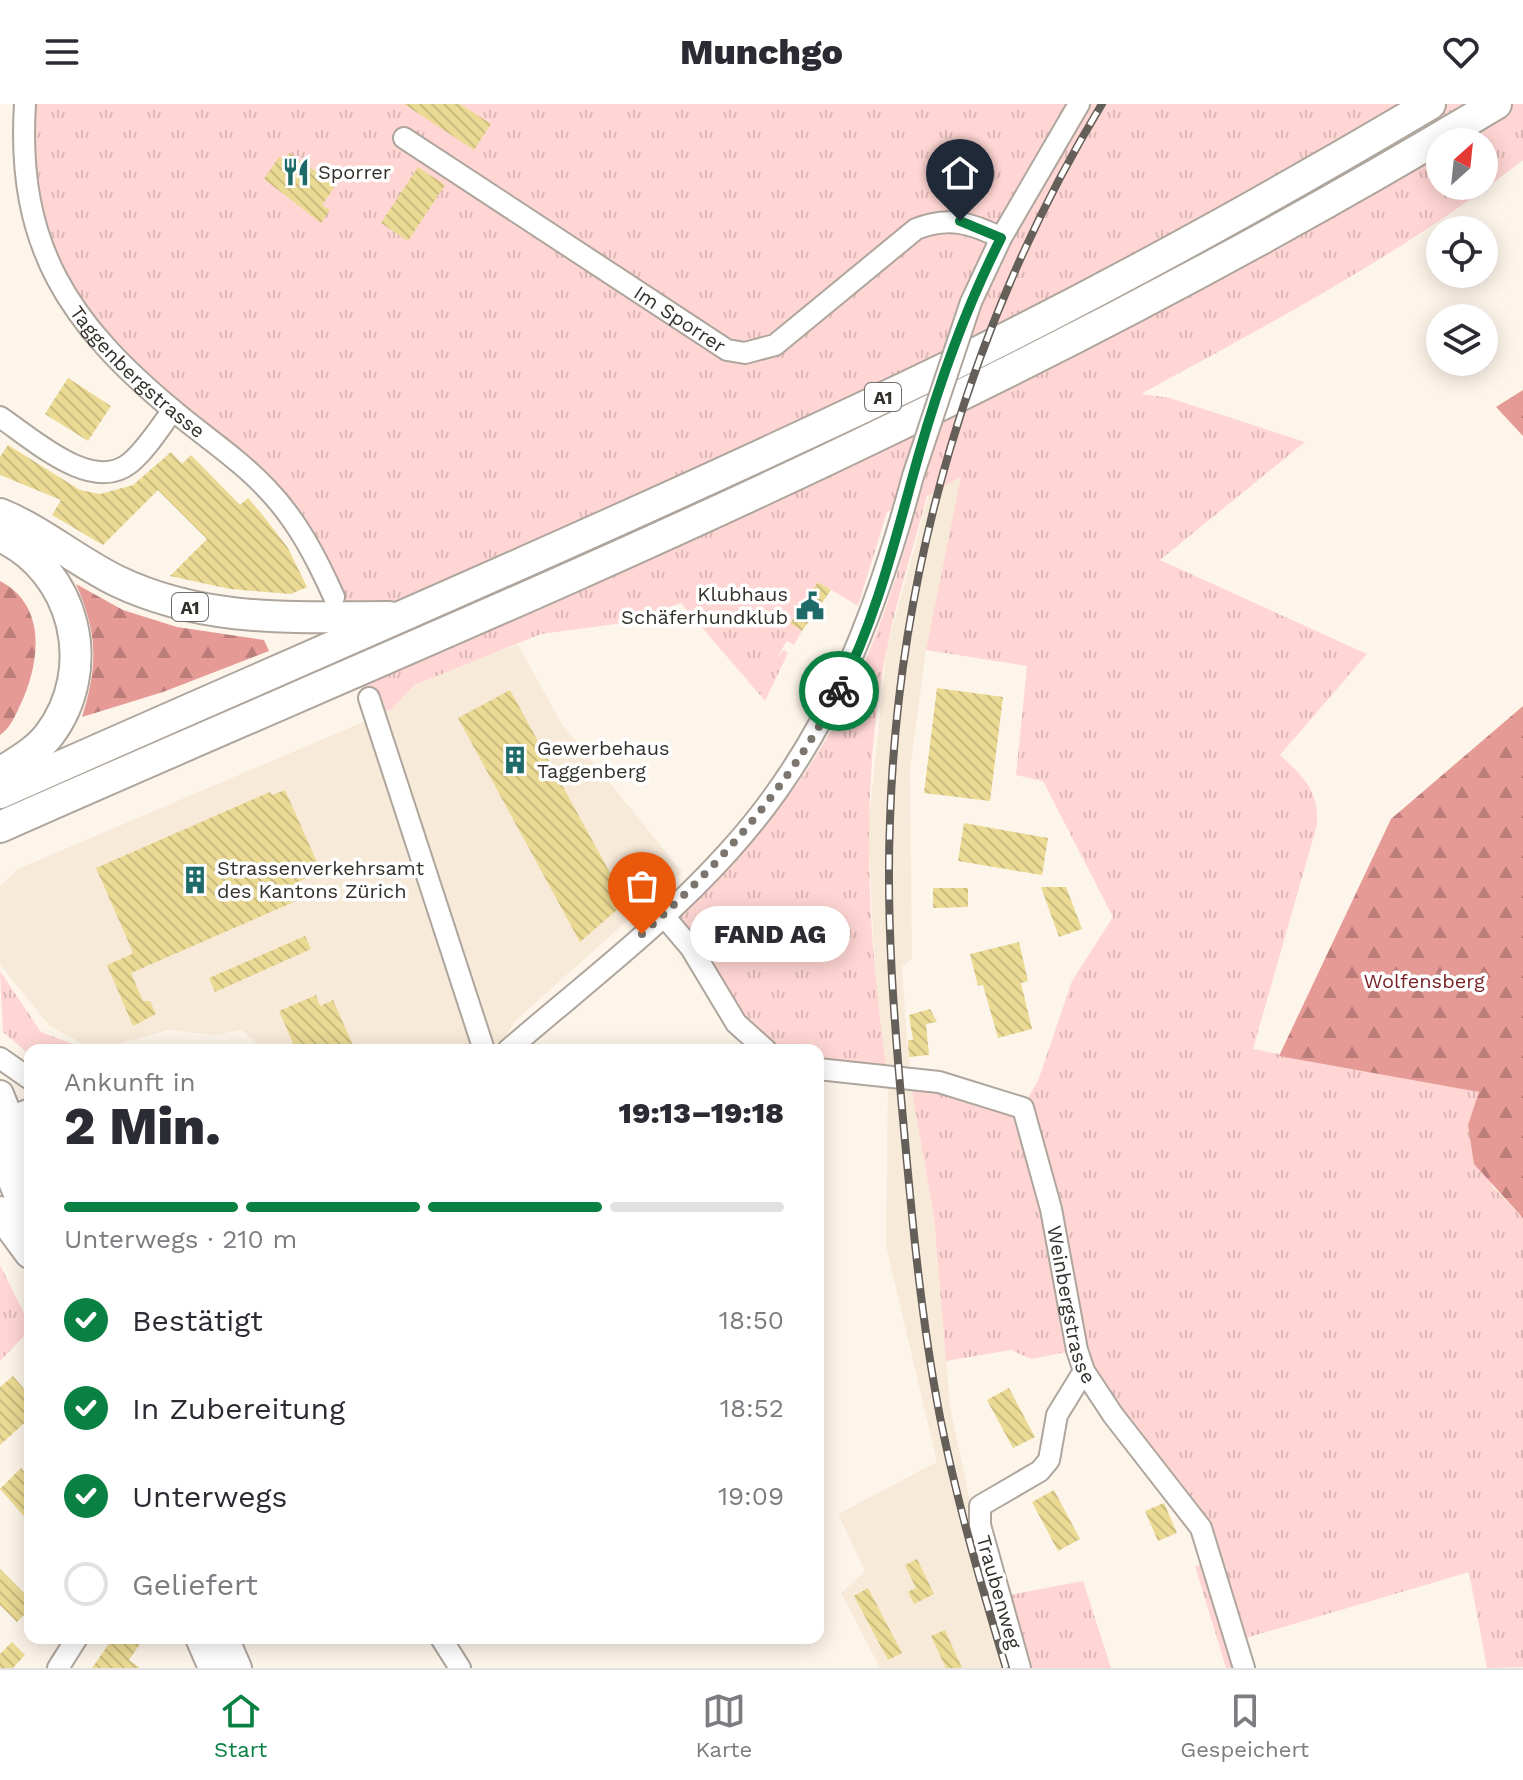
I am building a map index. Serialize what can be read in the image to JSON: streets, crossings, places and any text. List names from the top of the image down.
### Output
{
  "streets": {
    "highway": ["A1"],
    "street": [
      "Im Sporrer",
      "Taggenbergstrasse",
      "Weinbergstrasse",
      "Traubenweg"
    ]
  },
  "crossings": [
    ["Weinbergstrasse", "Traubenweg"]
  ],
  "parks": ["Wolfensberg"],
  "places": {
    "restaurant": ["Sporrer"],
    "public building": ["Klubhaus Schäferhundklub"],
    "building": ["Gewerbehaus Taggenberg", "Strassenverkehrsamt des Kantons Zürich"],
    "other": ["FAND AG"]
  },
  "north": "top right",
  "page": {
    "header": "Munchgo",
    "bubble": "FAND AG",
    "heading": ["2 Min.", "Ankunft in", "19:13–19:18"],
    "bar": "Unterwegs · 210 m",
    "list": [
      ["Bestätigt", "18:50"],
      ["In Zubereitung", "18:52"],
      ["Unterwegs", "19:09"],
      "Geliefert"
    ],
    "tabs": ["Start", "Karte", "Gespeichert"]
  }
}
